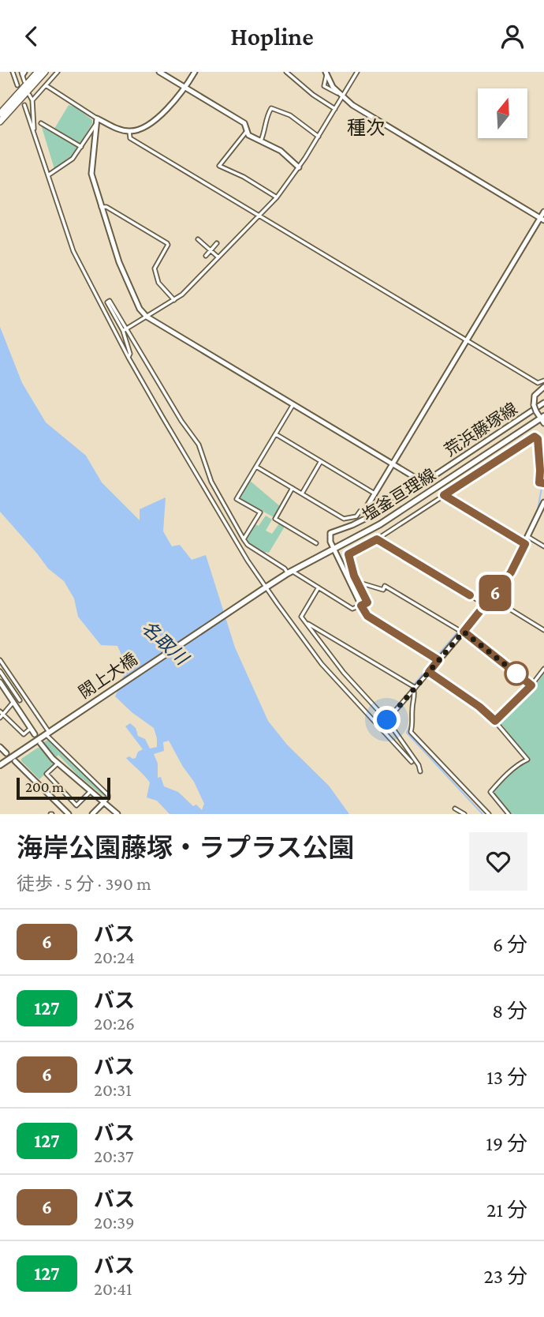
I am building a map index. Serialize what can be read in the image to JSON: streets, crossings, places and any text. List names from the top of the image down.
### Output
{
  "streets": {
    "main road": ["塩釜亘理線", "閖上大橋"],
    "street": ["荒浜藤塚線"]
  },
  "crossings": [
    ["荒浜藤塚線", "塩釜亘理線"],
    ["塩釜亘理線", "閖上大橋"]
  ],
  "districts": ["種次"],
  "water": ["名取川"],
  "lines": ["bus line 6"],
  "scale_bar": "200 m",
  "north": "top",
  "page": {
    "header": "Hopline",
    "on_map": "6",
    "scale": "200 m",
    "heading": ["海岸公園藤塚・ラプラス公園", "徒歩 · 5 分 · 390 m"],
    "list": [
      {
        "mark": "6",
        "name": "バス",
        "note": "20:24",
        "value": "6 分"
      },
      {
        "mark": "127",
        "name": "バス",
        "note": "20:26",
        "value": "8 分"
      },
      {
        "mark": "6",
        "name": "バス",
        "note": "20:31",
        "value": "13 分"
      },
      {
        "mark": "127",
        "name": "バス",
        "note": "20:37",
        "value": "19 分"
      },
      {
        "mark": "6",
        "name": "バス",
        "note": "20:39",
        "value": "21 分"
      },
      {
        "mark": "127",
        "name": "バス",
        "note": "20:41",
        "value": "23 分"
      }
    ]
  }
}
